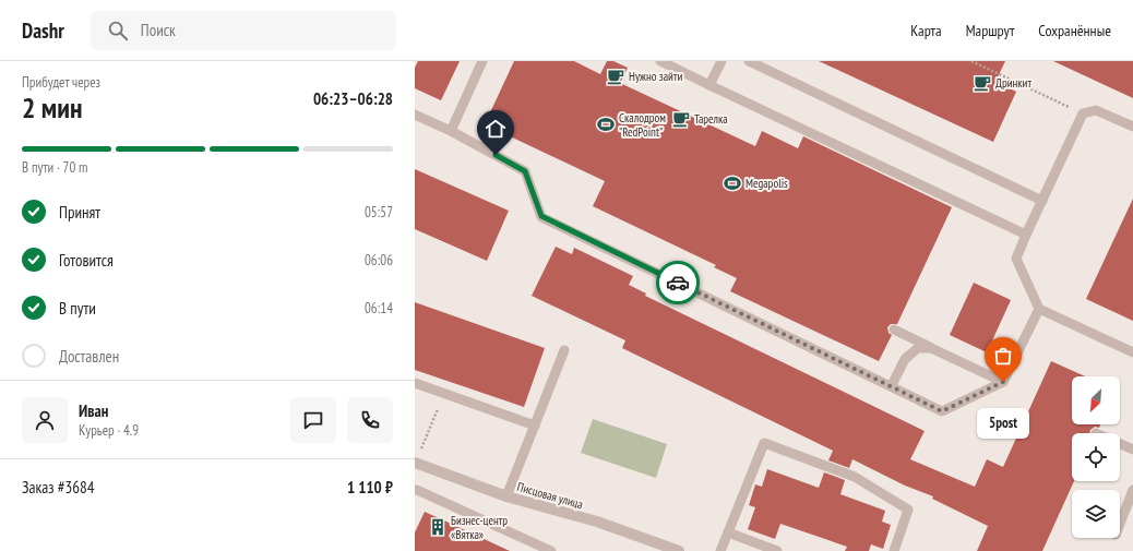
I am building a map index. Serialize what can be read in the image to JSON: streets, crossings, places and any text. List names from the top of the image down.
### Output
{
  "streets": {
    "street": ["Писцовая улица"]
  },
  "places": {
    "cafe": ["Нужно зайти", "Дринкит", "Тарелка"],
    "sports": ["Скалодром \"RedPoint\"", "Megapolis"],
    "other": ["5post"],
    "building": ["Бизнес-центр «Вятка»"]
  },
  "north": "bottom left",
  "page": {
    "header": "Dashr",
    "search": "Поиск",
    "nav": ["Карта", "Маршрут", "Сохранённые"],
    "heading": ["2 мин", "Прибудет через", "06:23–06:28"],
    "panel": [
      "Иван",
      "Курьер · 4.9",
      "Заказ #3684",
      "1 110 ₽"
    ],
    "bar": "В пути · 70 m",
    "list": [
      ["Принят", "05:57"],
      ["Готовится", "06:06"],
      ["В пути", "06:14"],
      "Доставлен"
    ],
    "bubble": "5post"
  }
}
